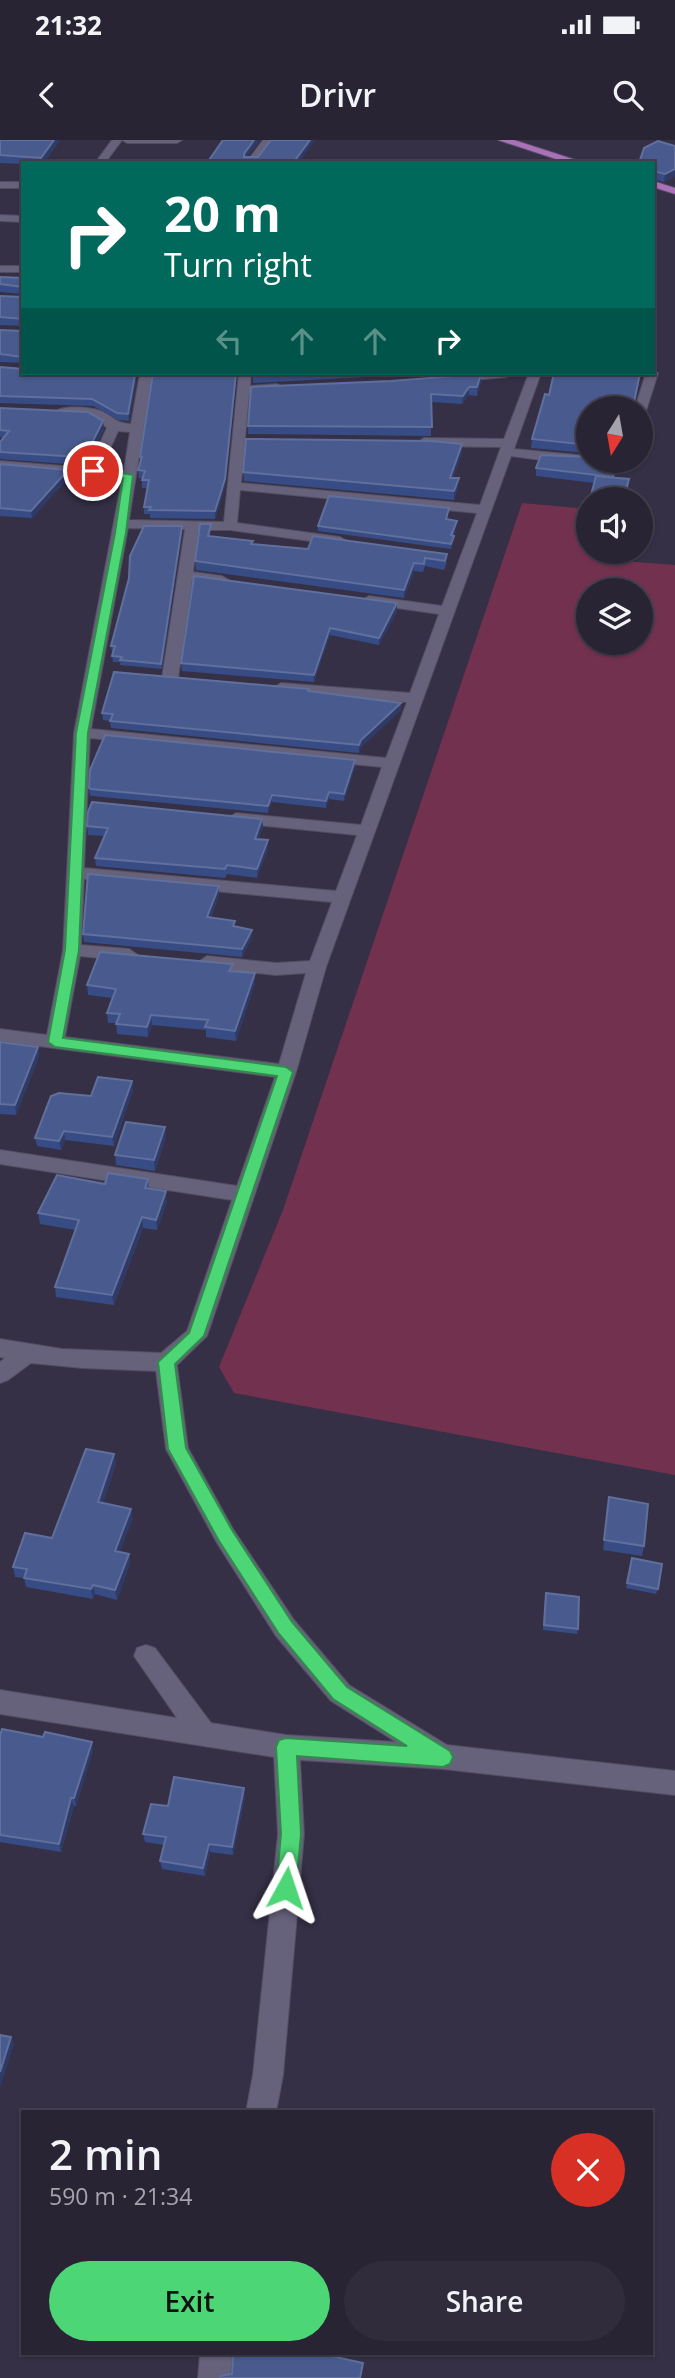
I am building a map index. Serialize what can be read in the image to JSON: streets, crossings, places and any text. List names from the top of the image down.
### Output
{
  "north": "bottom",
  "page": {
    "status": "21:32",
    "header": "Drivr",
    "turn": ["20 m", "Turn right"],
    "heading": ["2 min", "590 m · 21:34"],
    "buttons": ["Exit", "Share"]
  }
}
